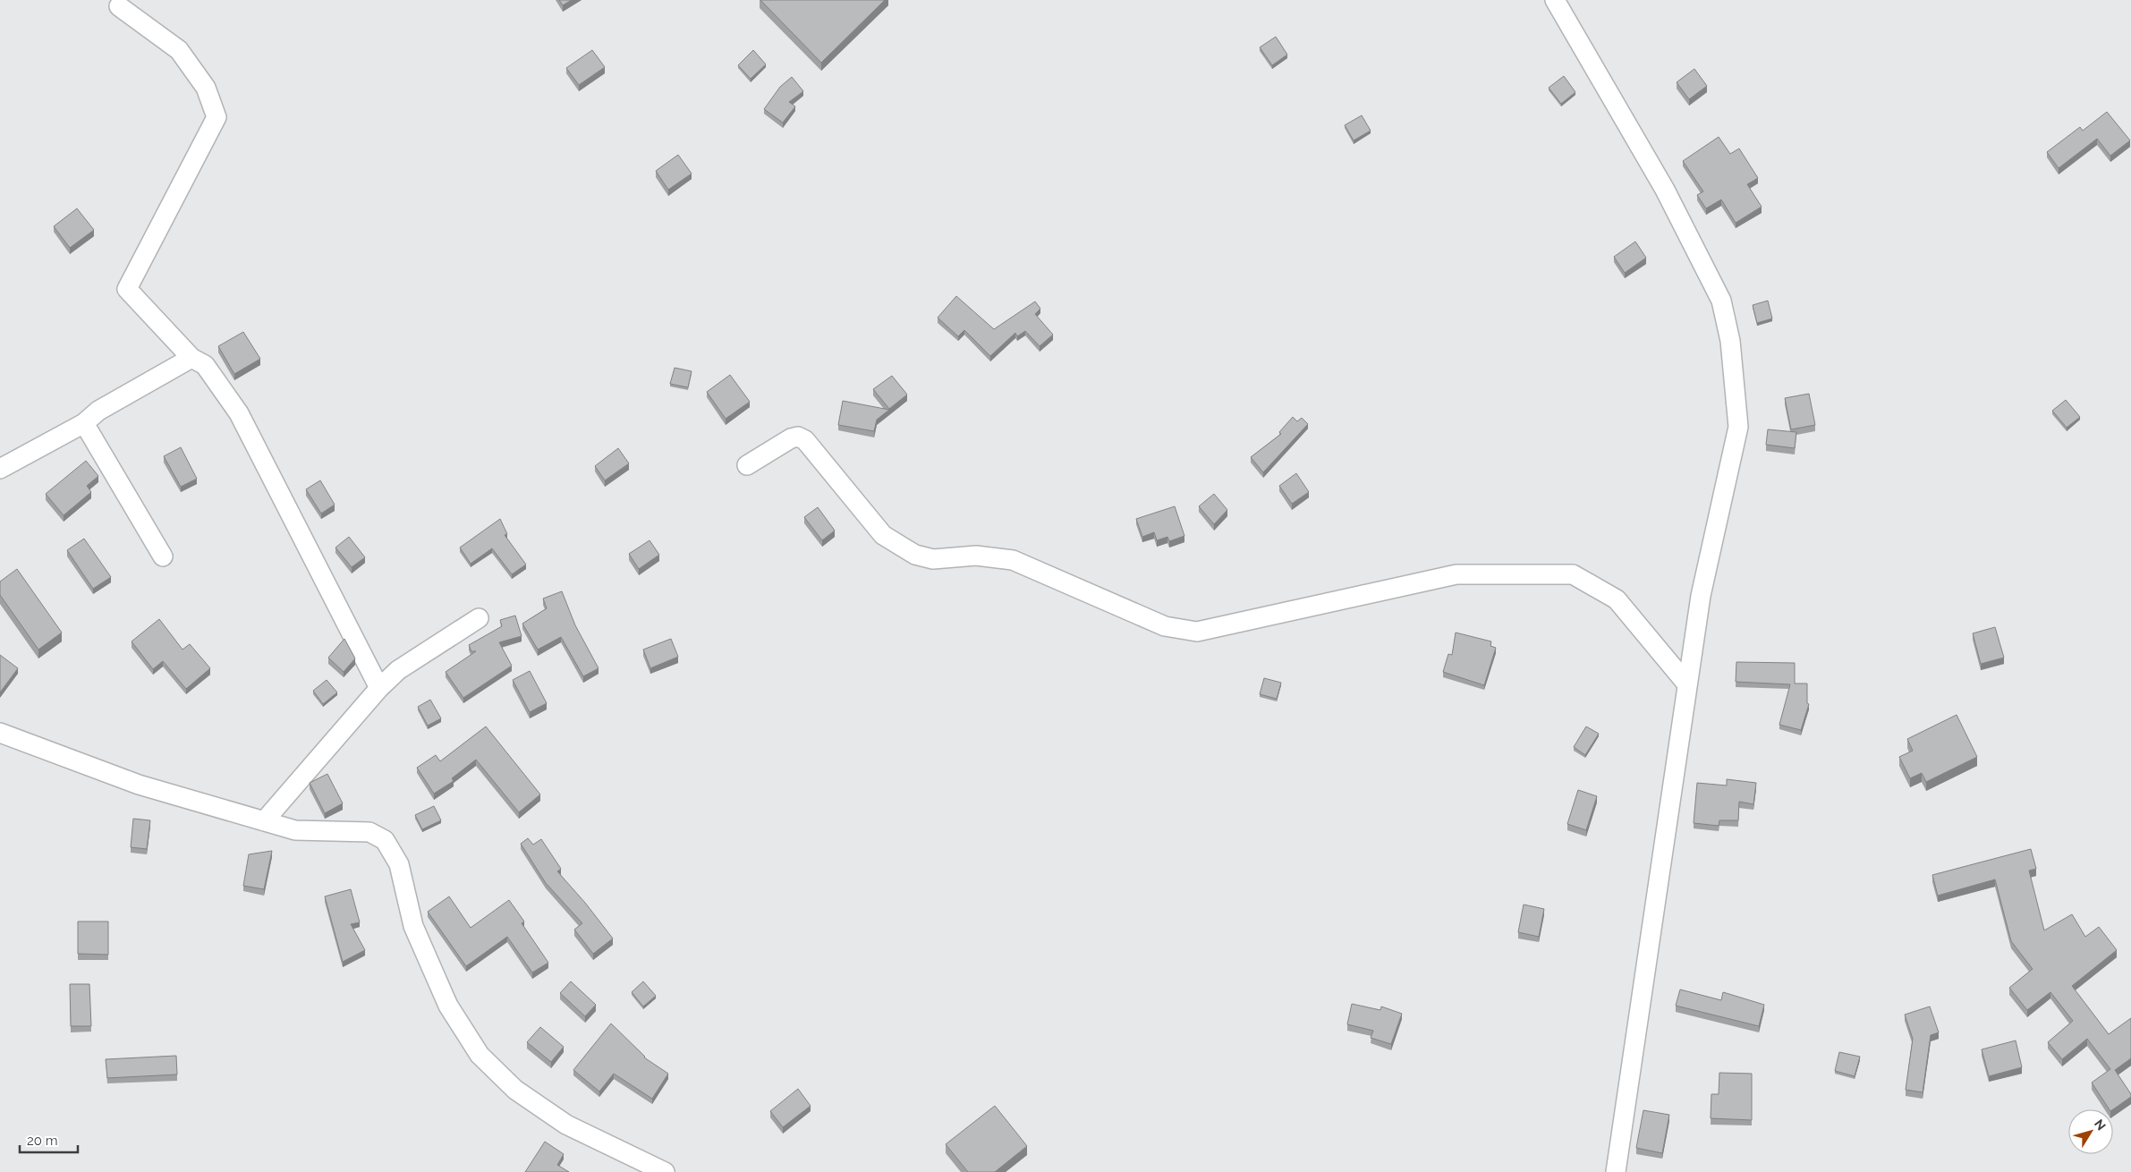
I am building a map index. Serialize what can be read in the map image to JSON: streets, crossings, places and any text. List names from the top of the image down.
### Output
{
  "scale_bar": "20 m",
  "north": "top right"
}
